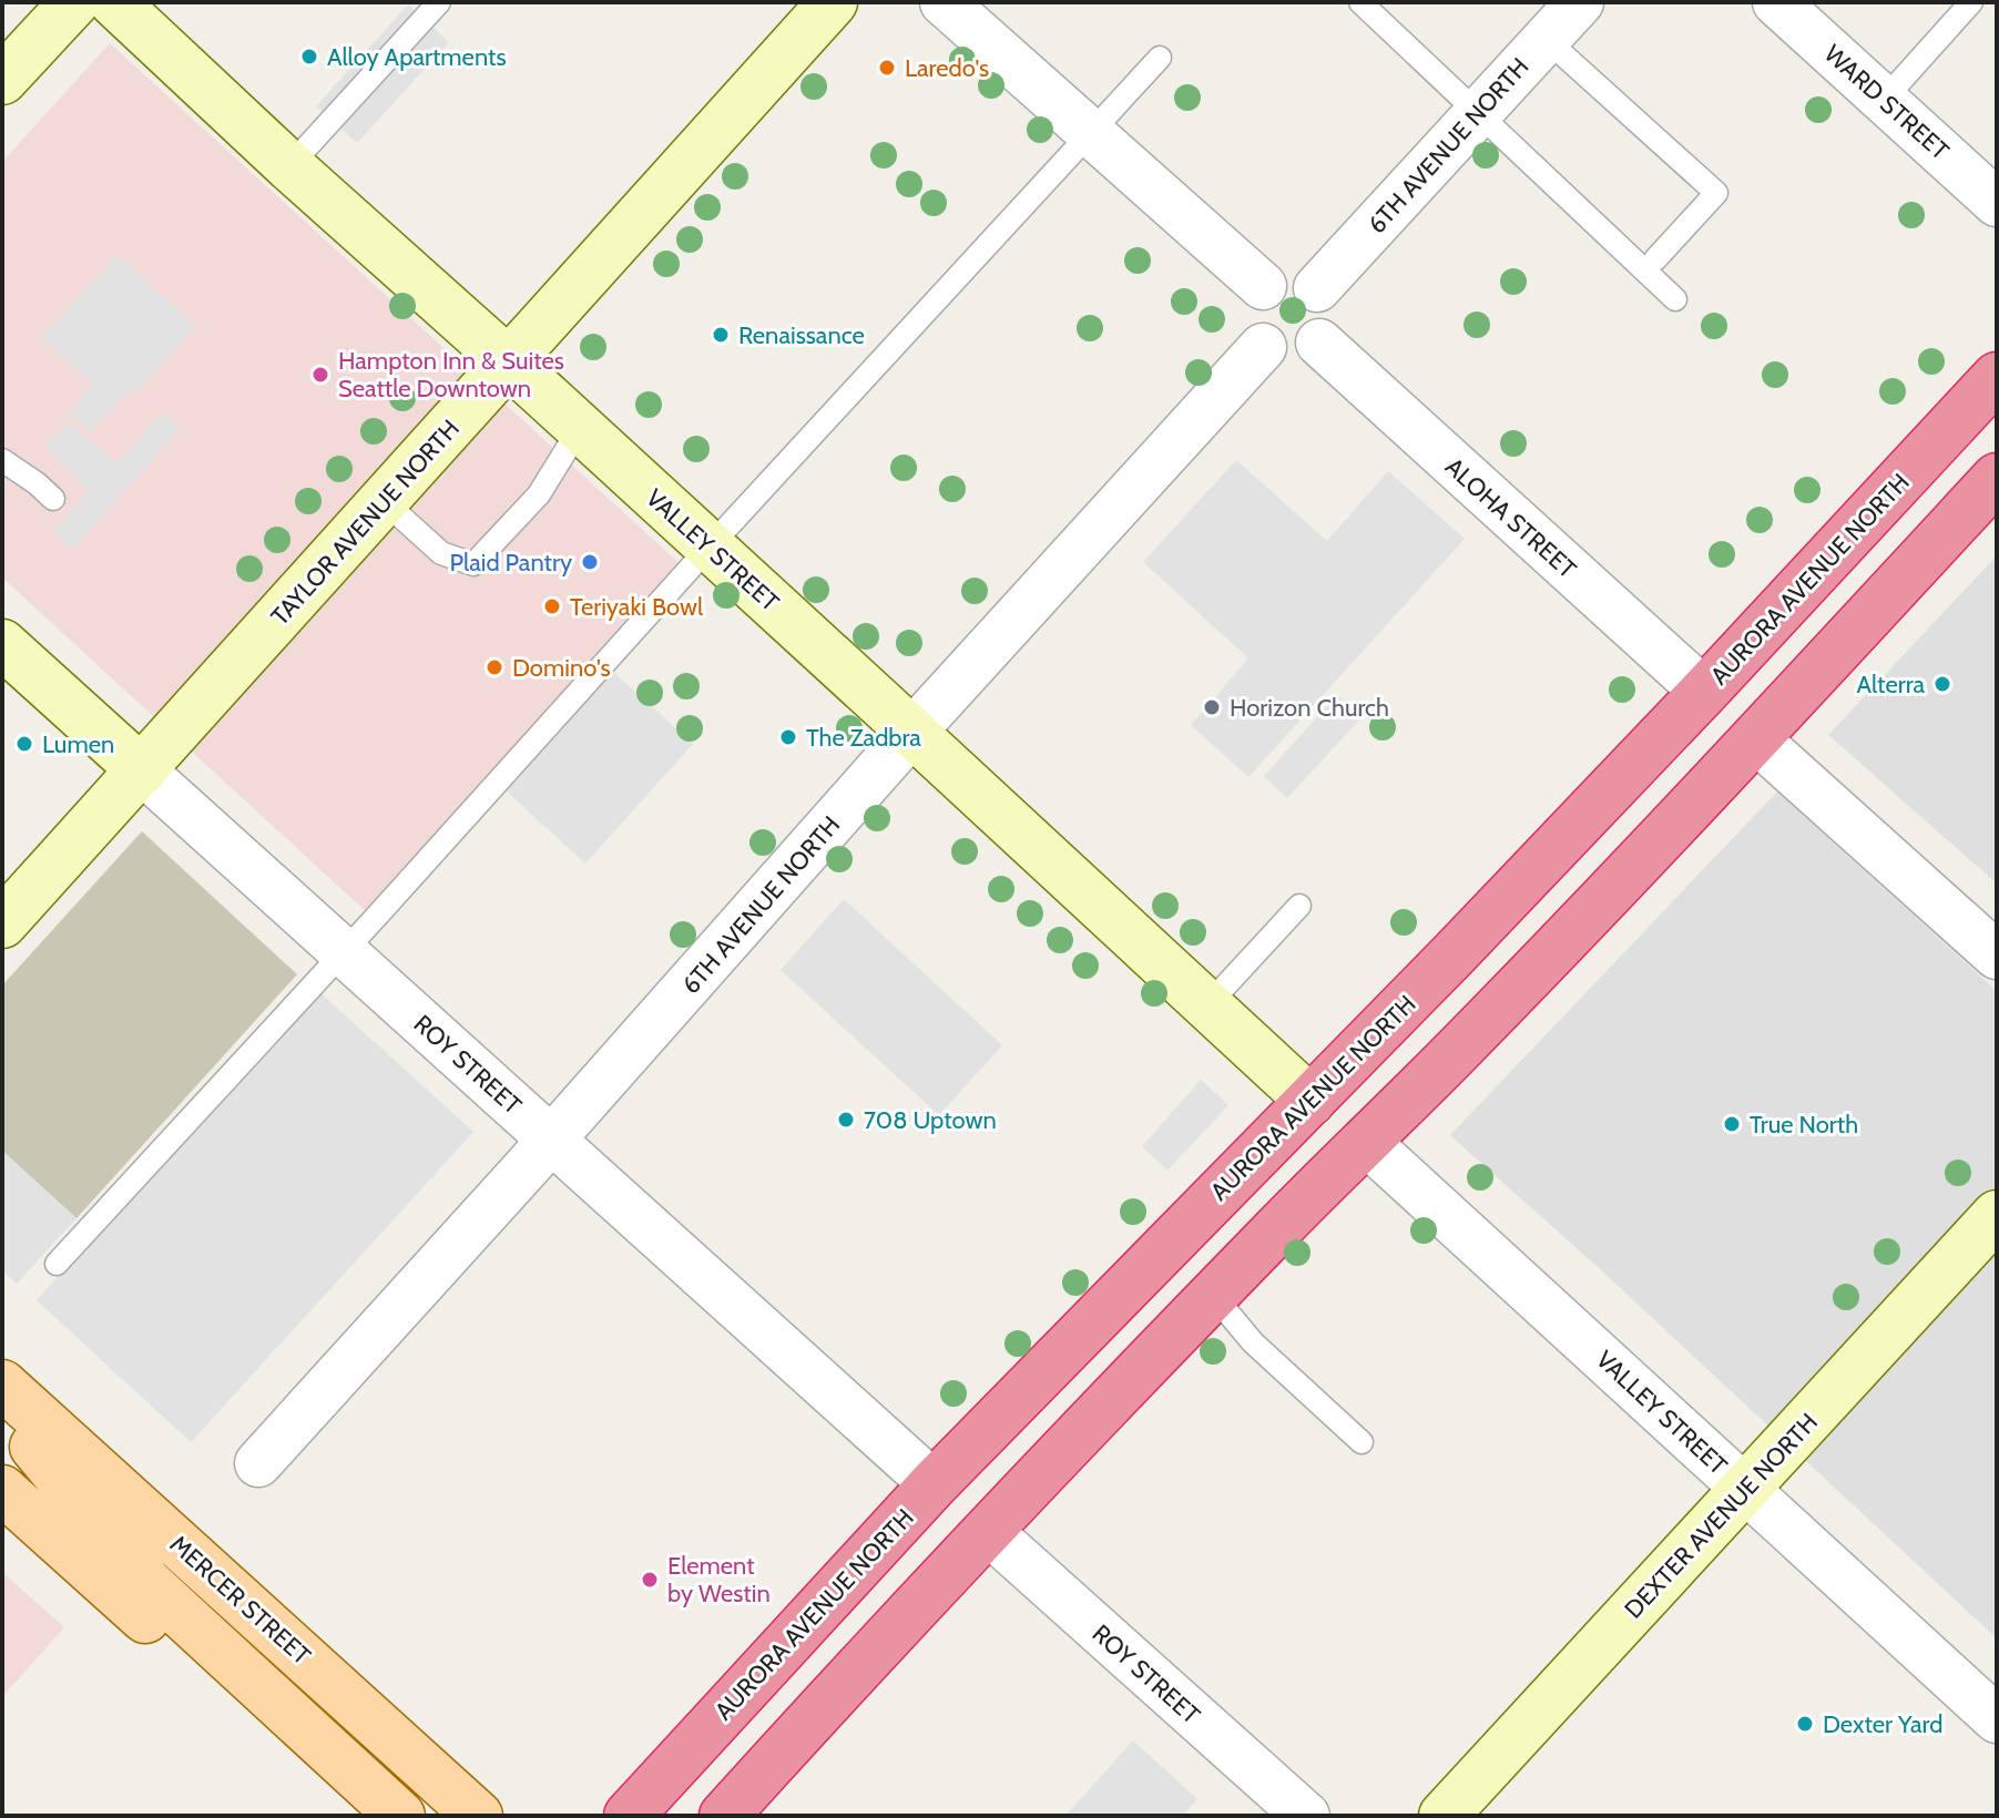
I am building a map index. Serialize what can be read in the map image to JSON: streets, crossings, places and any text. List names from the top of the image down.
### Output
{
  "streets": {
    "highway": ["AURORA AVENUE NORTH"],
    "main road": ["MERCER STREET"],
    "street": [
      "WARD STREET",
      "6TH AVENUE NORTH",
      "ALOHA STREET",
      "TAYLOR AVENUE NORTH",
      "VALLEY STREET",
      "ROY STREET",
      "DEXTER AVENUE NORTH"
    ]
  },
  "crossings": [
    ["6TH AVENUE NORTH", "ALOHA STREET"],
    ["6TH AVENUE NORTH", "VALLEY STREET"],
    ["6TH AVENUE NORTH", "ROY STREET"],
    ["ALOHA STREET", "AURORA AVENUE NORTH"],
    ["TAYLOR AVENUE NORTH", "VALLEY STREET"],
    ["TAYLOR AVENUE NORTH", "ROY STREET"],
    ["VALLEY STREET", "AURORA AVENUE NORTH"],
    ["VALLEY STREET", "DEXTER AVENUE NORTH"],
    ["AURORA AVENUE NORTH", "ROY STREET"]
  ],
  "places": [
    "Alloy Apartments",
    "Laredo's",
    "Renaissance",
    "Hampton Inn & Suites Seattle Downtown",
    "Plaid Pantry",
    "Teriyaki Bowl",
    "Domino's",
    "Alterra",
    "Horizon Church",
    "The Zadbra",
    "Lumen",
    "708 Uptown",
    "True North",
    "Element by Westin",
    "Dexter Yard"
  ]
}
